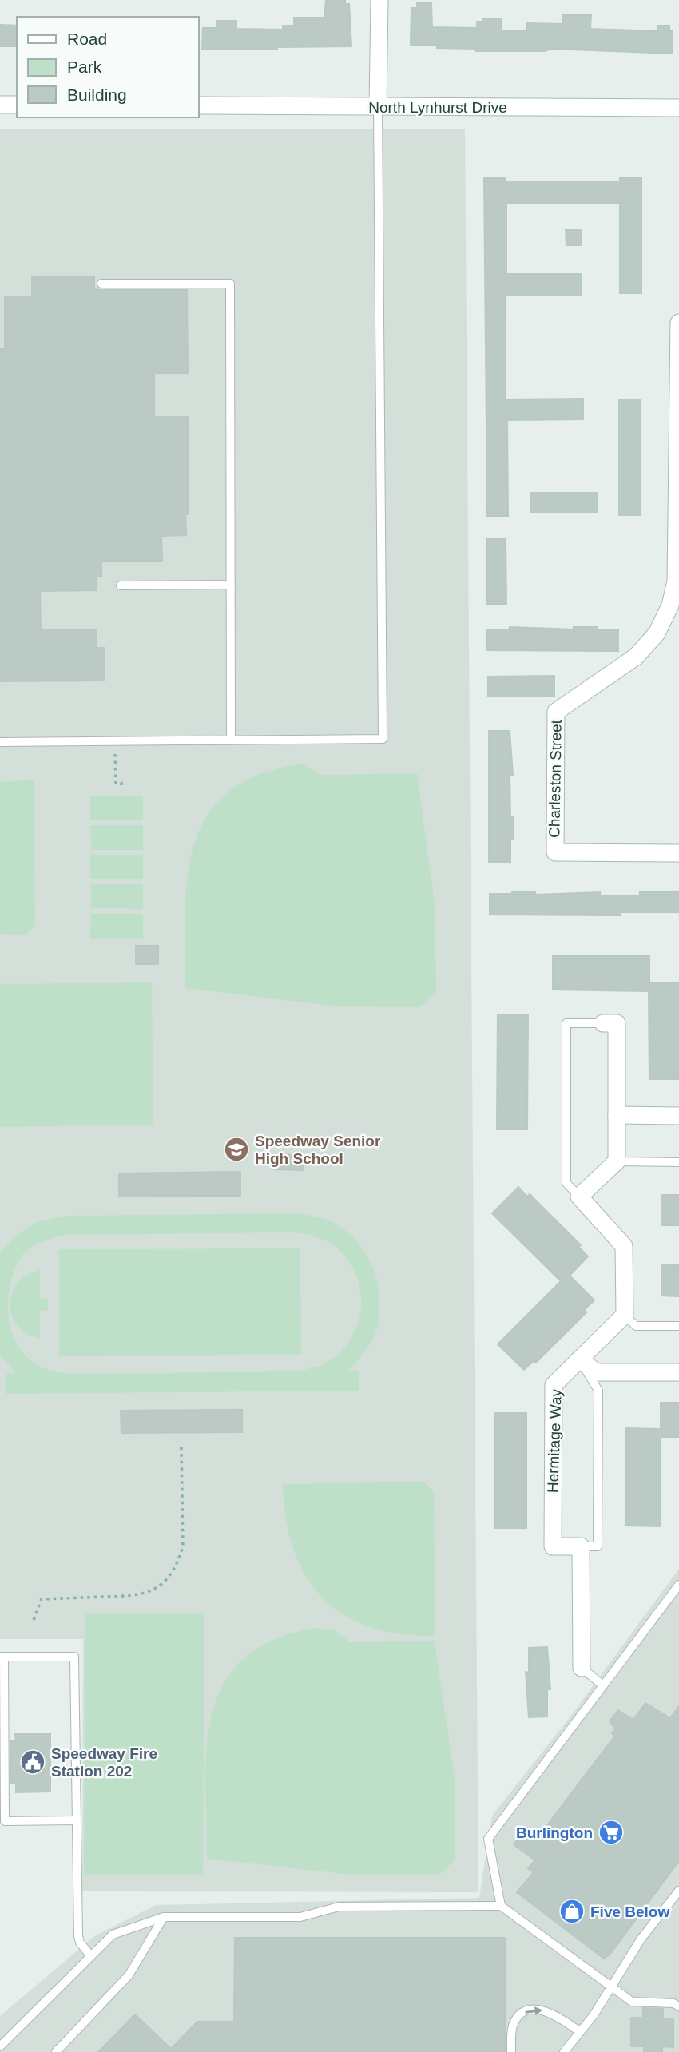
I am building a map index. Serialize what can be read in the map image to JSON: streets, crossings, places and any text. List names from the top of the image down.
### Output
{
  "streets": {
    "street": ["North Lynhurst Drive", "Charleston Street", "Hermitage Way"]
  },
  "places": {
    "school or university": ["Speedway Senior High School"],
    "public building": ["Speedway Fire Station 202"],
    "supermarket": ["Burlington"],
    "shop": ["Five Below"]
  },
  "legend": ["Road", "Park", "Building"]
}
